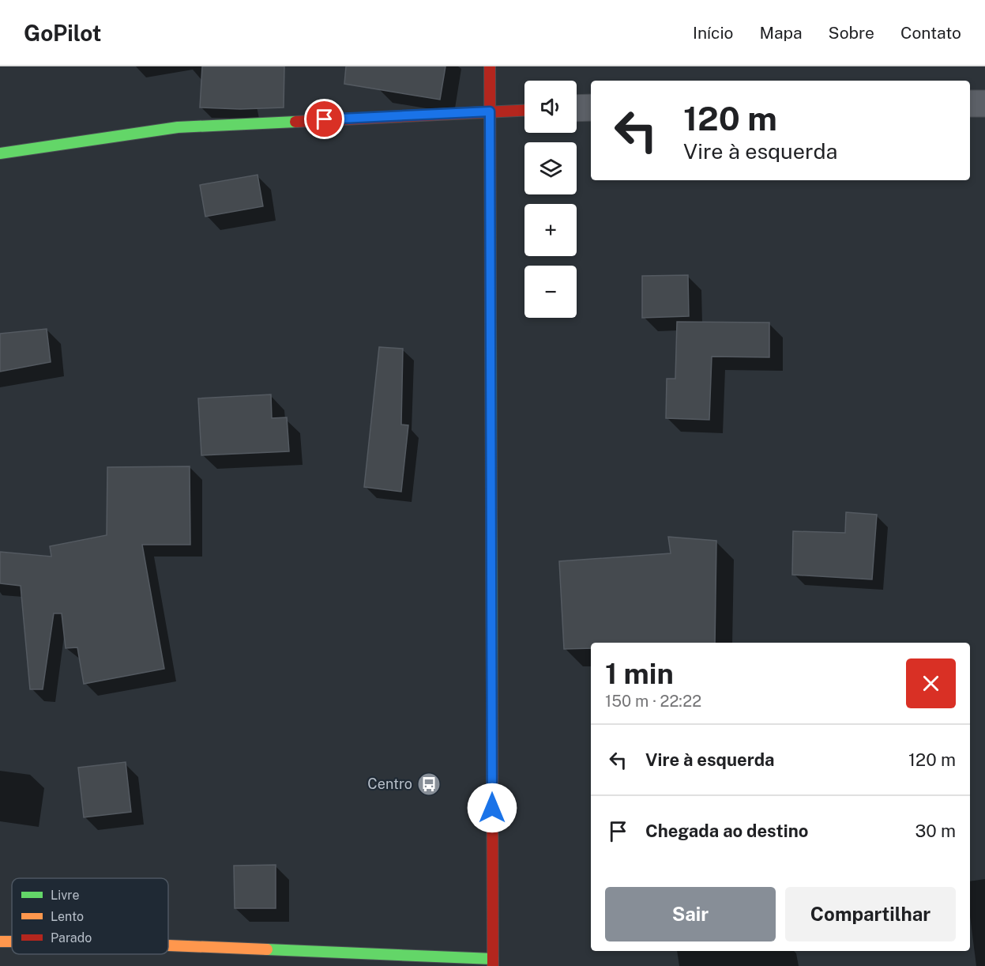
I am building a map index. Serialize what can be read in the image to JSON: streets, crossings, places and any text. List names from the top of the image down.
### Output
{
  "places": {
    "bus stop": ["Centro"]
  },
  "legend": ["Livre", "Lento", "Parado"],
  "page": {
    "header": "GoPilot",
    "nav": [
      "Início",
      "Mapa",
      "Sobre",
      "Contato"
    ],
    "map_buttons": ["+", "−"],
    "turn": ["120 m", "Vire à esquerda"],
    "heading": ["1 min", "150 m · 22:22"],
    "list": [
      {
        "name": "Vire à esquerda",
        "value": "120 m"
      },
      {
        "name": "Chegada ao destino",
        "value": "30 m"
      }
    ],
    "buttons": ["Sair", "Compartilhar"]
  }
}
